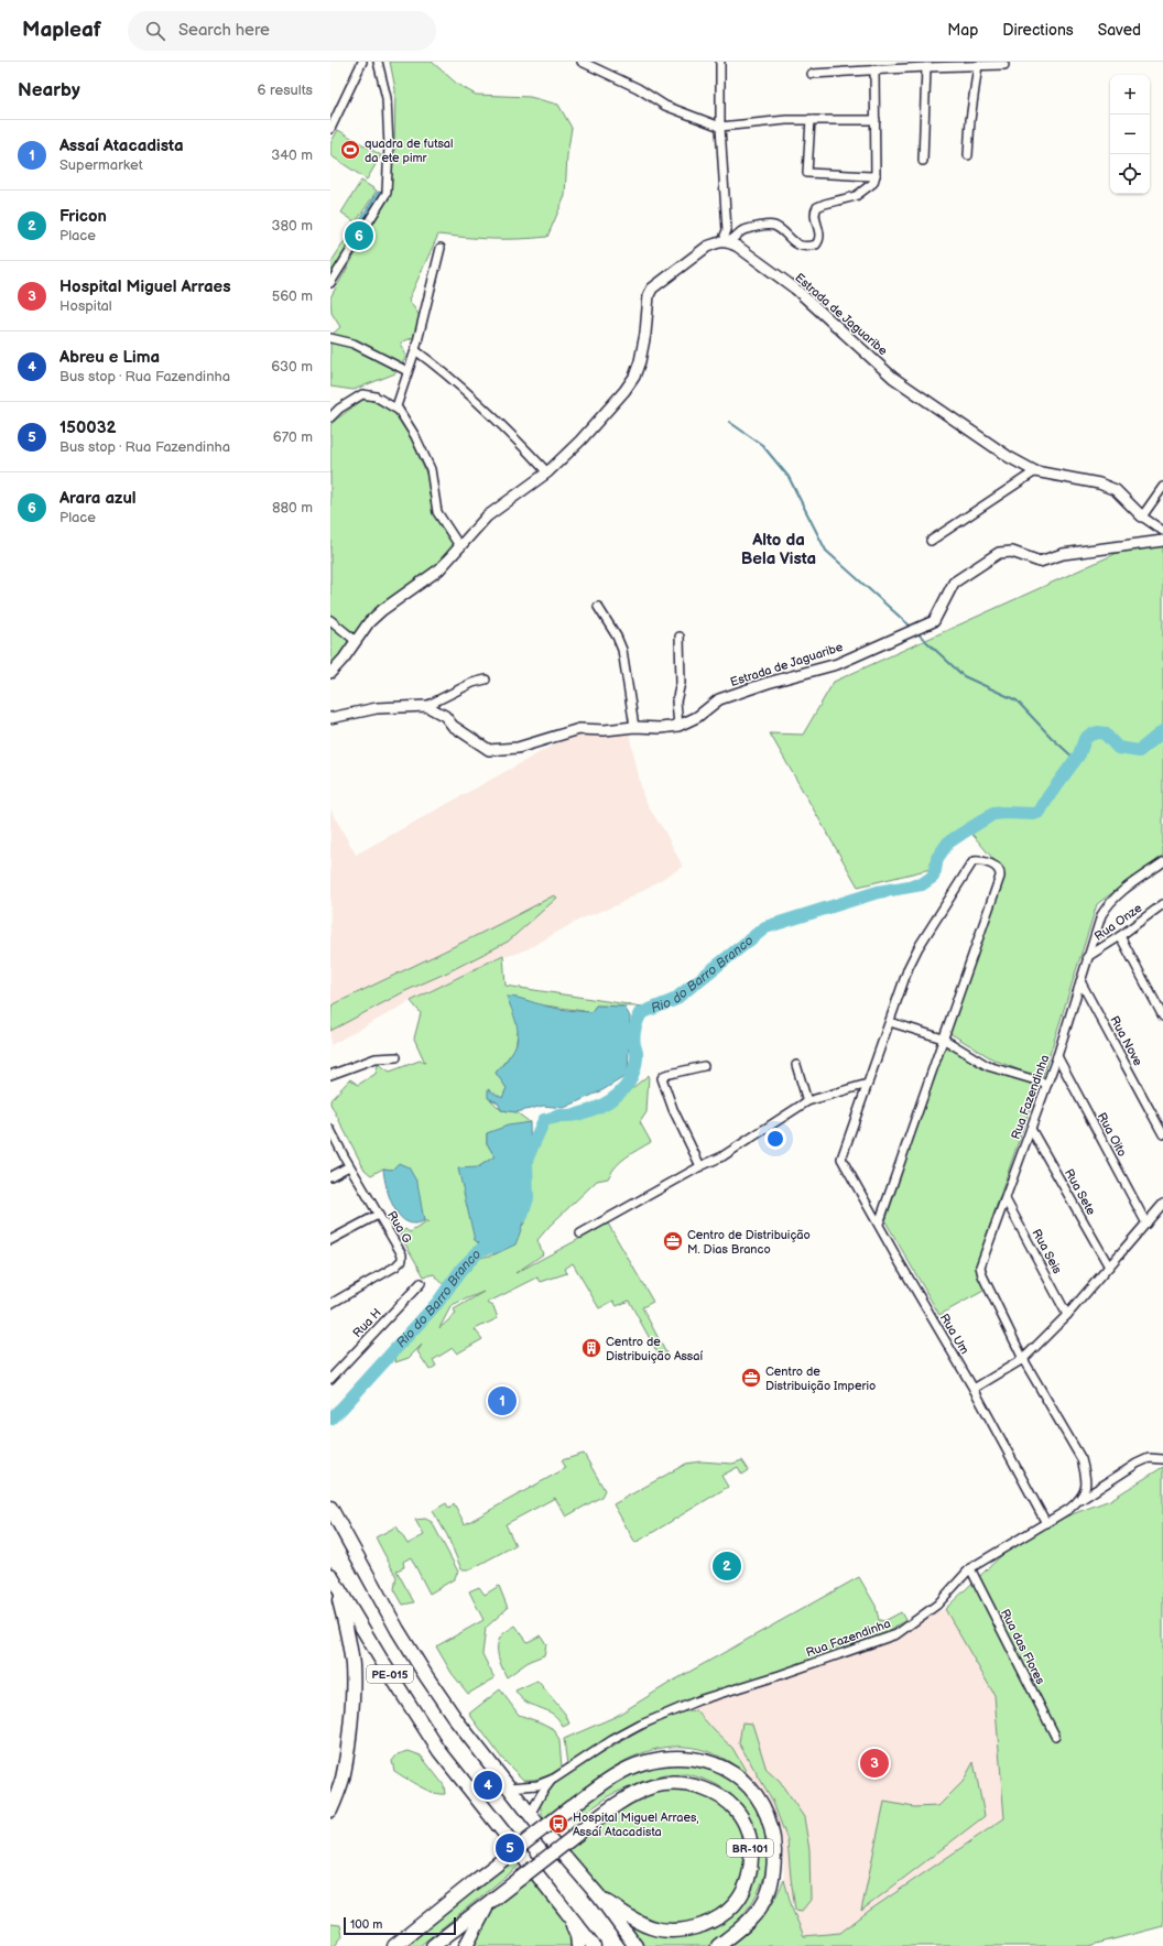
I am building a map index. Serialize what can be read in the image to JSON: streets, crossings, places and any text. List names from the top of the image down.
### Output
{
  "streets": {
    "highway": ["PE-015", "BR-101"],
    "street": [
      "Estrada de Jaguaribe",
      "Rua Onze",
      "Rua Nove",
      "Rua Fazendinha",
      "Rua Oito",
      "Rua Sete",
      "Rua G",
      "Rua Seis",
      "Rua H",
      "Rua Um",
      "Rua das Flores"
    ]
  },
  "crossings": [
    ["Rua Onze", "Rua Fazendinha"],
    ["Rua Nove", "Rua Fazendinha"],
    ["Rua Fazendinha", "Rua Oito"],
    ["Rua Fazendinha", "Rua Sete"],
    ["Rua Fazendinha", "Rua Seis"],
    ["Rua Fazendinha", "Rua Um"],
    ["Rua Fazendinha", "Rua das Flores"],
    ["Rua Fazendinha", "BR-101"]
  ],
  "districts": ["Alto da Bela Vista"],
  "water": ["Rio do Barro Branco"],
  "places": {
    "sports": ["quadra de futsal da ete pimr"],
    "office": ["Centro de Distribuição M. Dias Branco", "Centro de Distribuição Imperio"],
    "building": ["Centro de Distribuição Assaí"],
    "bus stop": ["Hospital Miguel Arraes, Assaí Atacadista"]
  },
  "scale_bar": "100 m",
  "page": {
    "header": "Mapleaf",
    "search": "Search here",
    "nav": ["Map", "Directions", "Saved"],
    "heading": ["Nearby", "6 results"],
    "map_buttons": ["+", "−"],
    "list": [
      {
        "mark": "1",
        "name": "Assaí Atacadista",
        "note": "Supermarket",
        "value": "340 m"
      },
      {
        "mark": "2",
        "name": "Fricon",
        "note": "Place",
        "value": "380 m"
      },
      {
        "mark": "3",
        "name": "Hospital Miguel Arraes",
        "note": "Hospital",
        "value": "560 m"
      },
      {
        "mark": "4",
        "name": "Abreu e Lima",
        "note": "Bus stop · Rua Fazendinha",
        "value": "630 m"
      },
      {
        "mark": "5",
        "name": "150032",
        "note": "Bus stop · Rua Fazendinha",
        "value": "670 m"
      },
      {
        "mark": "6",
        "name": "Arara azul",
        "note": "Place",
        "value": "880 m"
      }
    ],
    "pins": [
      "6",
      "1",
      "2",
      "3",
      "4",
      "5"
    ],
    "scale": "100 m"
  }
}
